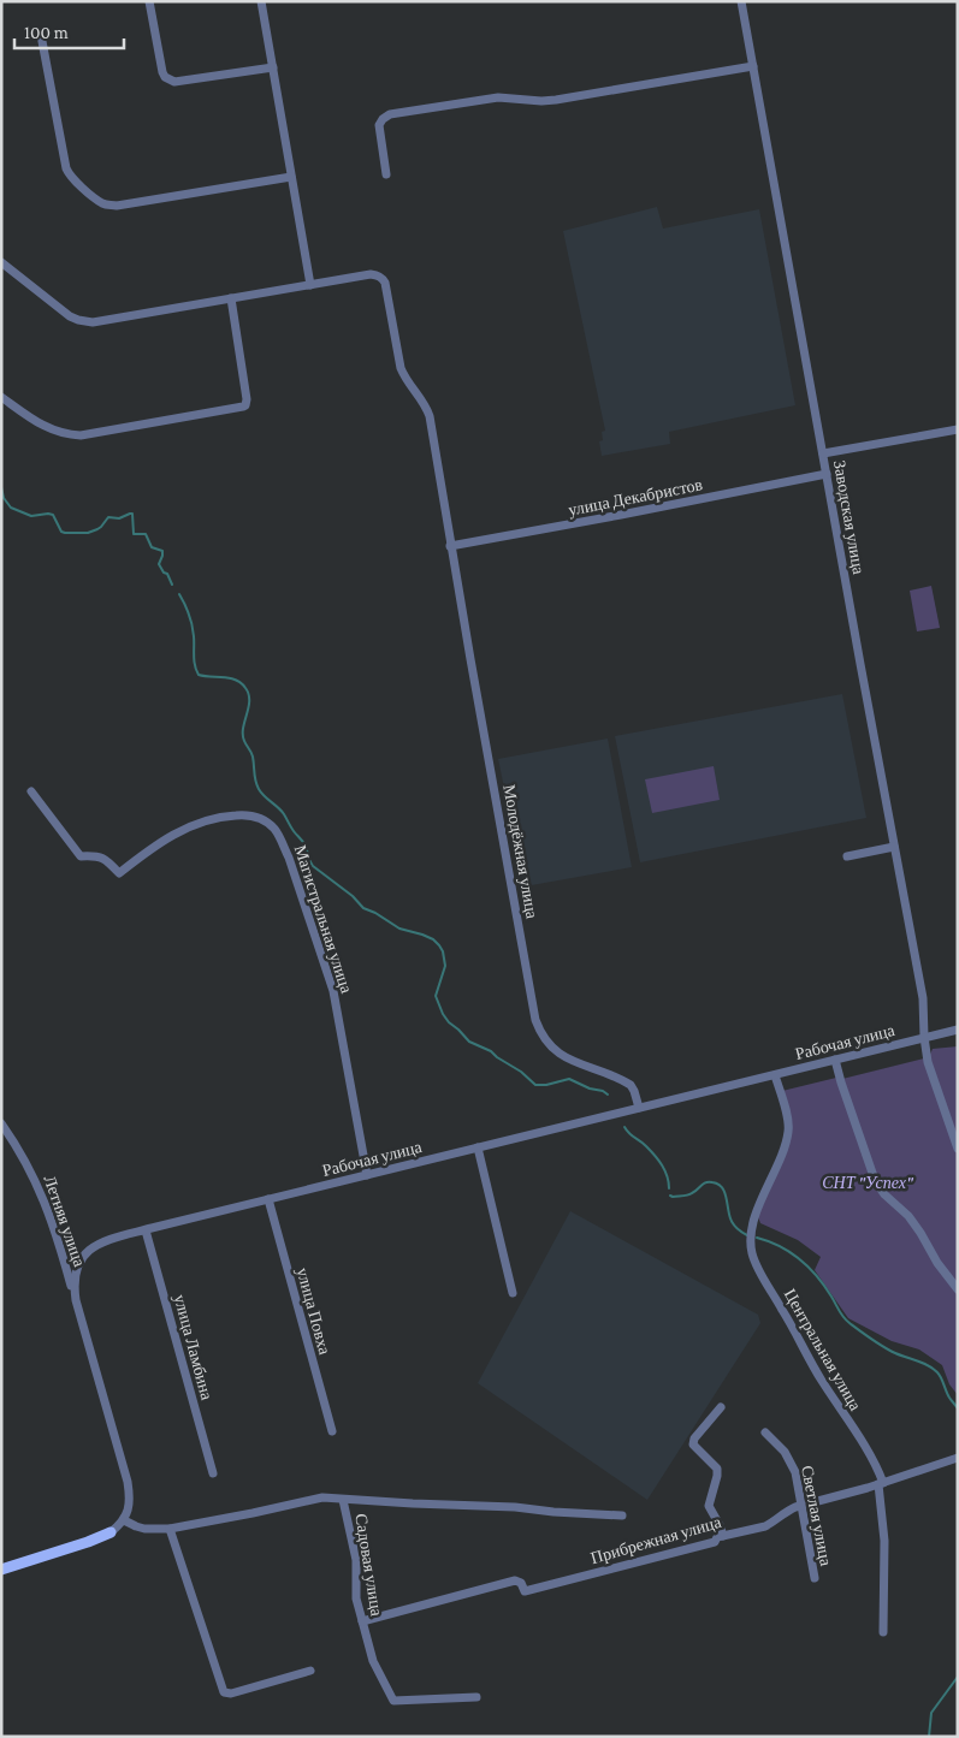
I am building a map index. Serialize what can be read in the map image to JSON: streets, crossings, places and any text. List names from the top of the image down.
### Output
{
  "streets": {
    "street": [
      "улица Декабристов",
      "Заводская улица",
      "Молодёжная улица",
      "Магистральная улица",
      "Рабочая улица",
      "Летняя улица",
      "улица Повха",
      "улица Ламбина",
      "Центральная улица",
      "Светлая улица",
      "Прибрежная улица",
      "Садовая улица"
    ]
  },
  "crossings": [
    ["улица Декабристов", "Заводская улица"],
    ["улица Декабристов", "Молодёжная улица"],
    ["Заводская улица", "Рабочая улица"],
    ["Молодёжная улица", "Рабочая улица"],
    ["Магистральная улица", "Рабочая улица"],
    ["Рабочая улица", "Летняя улица"],
    ["Рабочая улица", "улица Повха"],
    ["Рабочая улица", "улица Ламбина"],
    ["Рабочая улица", "Центральная улица"],
    ["Центральная улица", "Прибрежная улица"],
    ["Светлая улица", "Прибрежная улица"],
    ["Прибрежная улица", "Садовая улица"]
  ],
  "parks": ["СНТ \"Успех\""],
  "scale_bar": "100 m"
}
